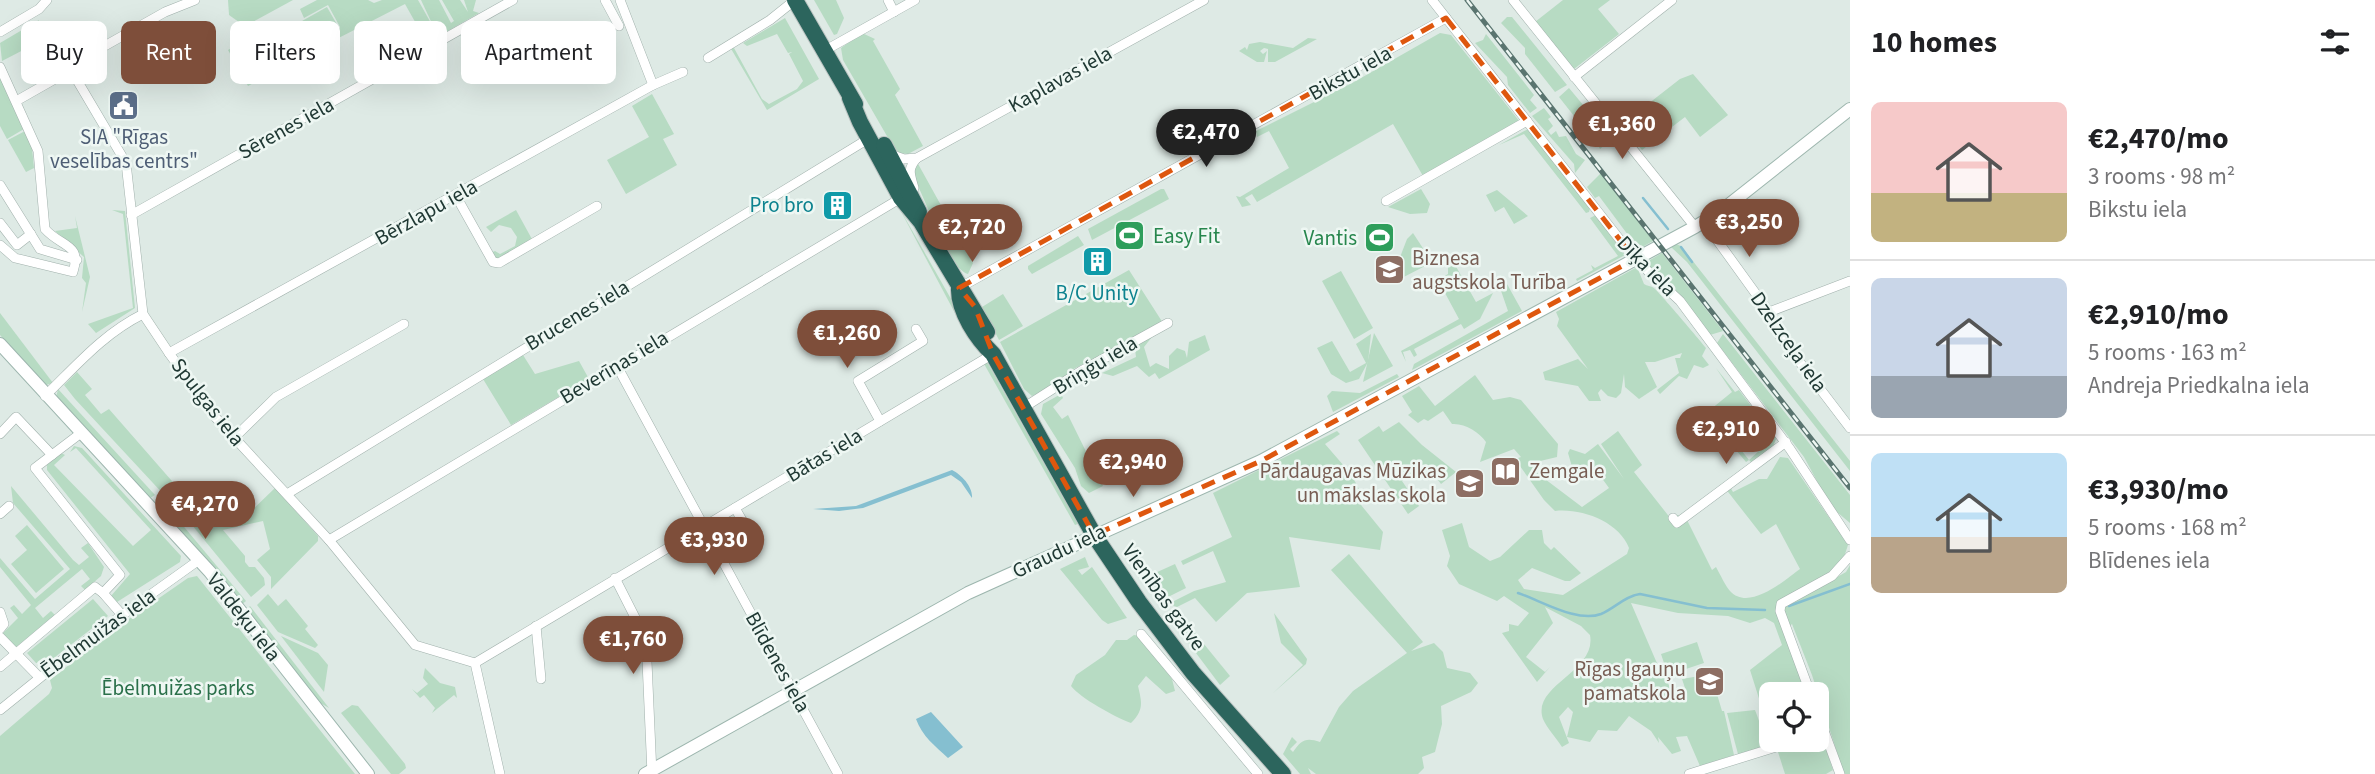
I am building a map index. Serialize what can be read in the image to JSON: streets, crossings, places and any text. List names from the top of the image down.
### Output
{
  "streets": {
    "highway": ["Vienības gatve"],
    "main road": ["Graudu iela", "Valdeķu iela"],
    "street": [
      "Bikstu iela",
      "Kaplavas iela",
      "Sērenes iela",
      "Bērzlapu iela",
      "Dīķa iela",
      "Brucenes iela",
      "Dzelzceļa iela",
      "Briņģu iela",
      "Beverīnas iela",
      "Spulgas iela",
      "Bātas iela",
      "Ēbelmuižas iela",
      "Blīdenes iela"
    ]
  },
  "crossings": [
    ["Bikstu iela", "Dīķa iela"],
    ["Bikstu iela", "Vienības gatve"],
    ["Sērenes iela", "Spulgas iela"],
    ["Bērzlapu iela", "Spulgas iela"],
    ["Dīķa iela", "Graudu iela"],
    ["Brucenes iela", "Spulgas iela"],
    ["Brucenes iela", "Vienības gatve"],
    ["Dzelzceļa iela", "Graudu iela"],
    ["Briņģu iela", "Vienības gatve"],
    ["Beverīnas iela", "Spulgas iela"],
    ["Beverīnas iela", "Vienības gatve"],
    ["Beverīnas iela", "Blīdenes iela"],
    ["Spulgas iela", "Bātas iela"],
    ["Bātas iela", "Vienības gatve"],
    ["Bātas iela", "Blīdenes iela"],
    ["Graudu iela", "Vienības gatve"],
    ["Graudu iela", "Blīdenes iela"],
    ["Valdeķu iela", "Ēbelmuižas iela"]
  ],
  "parks": ["Ēbelmuižas parks"],
  "places": {
    "public building": ["SIA \"Rīgas veselības centrs\""],
    "building": ["Pro bro", "B/C Unity"],
    "sports": ["Easy Fit", "Vantis"],
    "school or university": ["Biznesa augstskola Turība", "Pārdaugavas Mūzikas un mākslas skola", "Rīgas Igauņu pamatskola"],
    "library": ["Zemgale"]
  },
  "page": {
    "heading": "10 homes",
    "chip": [
      "Buy",
      "Rent",
      "Filters",
      "New",
      "Apartment"
    ],
    "list": [
      {
        "name": "€2,470/mo",
        "note": "3 rooms · 98 m² · Bikstu iela"
      },
      {
        "name": "€2,910/mo",
        "note": "5 rooms · 163 m² · Andreja Priedkalna iela"
      },
      {
        "name": "€3,930/mo",
        "note": "5 rooms · 168 m² · Blīdenes iela"
      }
    ],
    "price": [
      "€1,360",
      "€2,470",
      "€3,250",
      "€2,720",
      "€1,260",
      "€2,910",
      "€2,940",
      "€4,270",
      "€3,930",
      "€1,760"
    ]
  }
}
